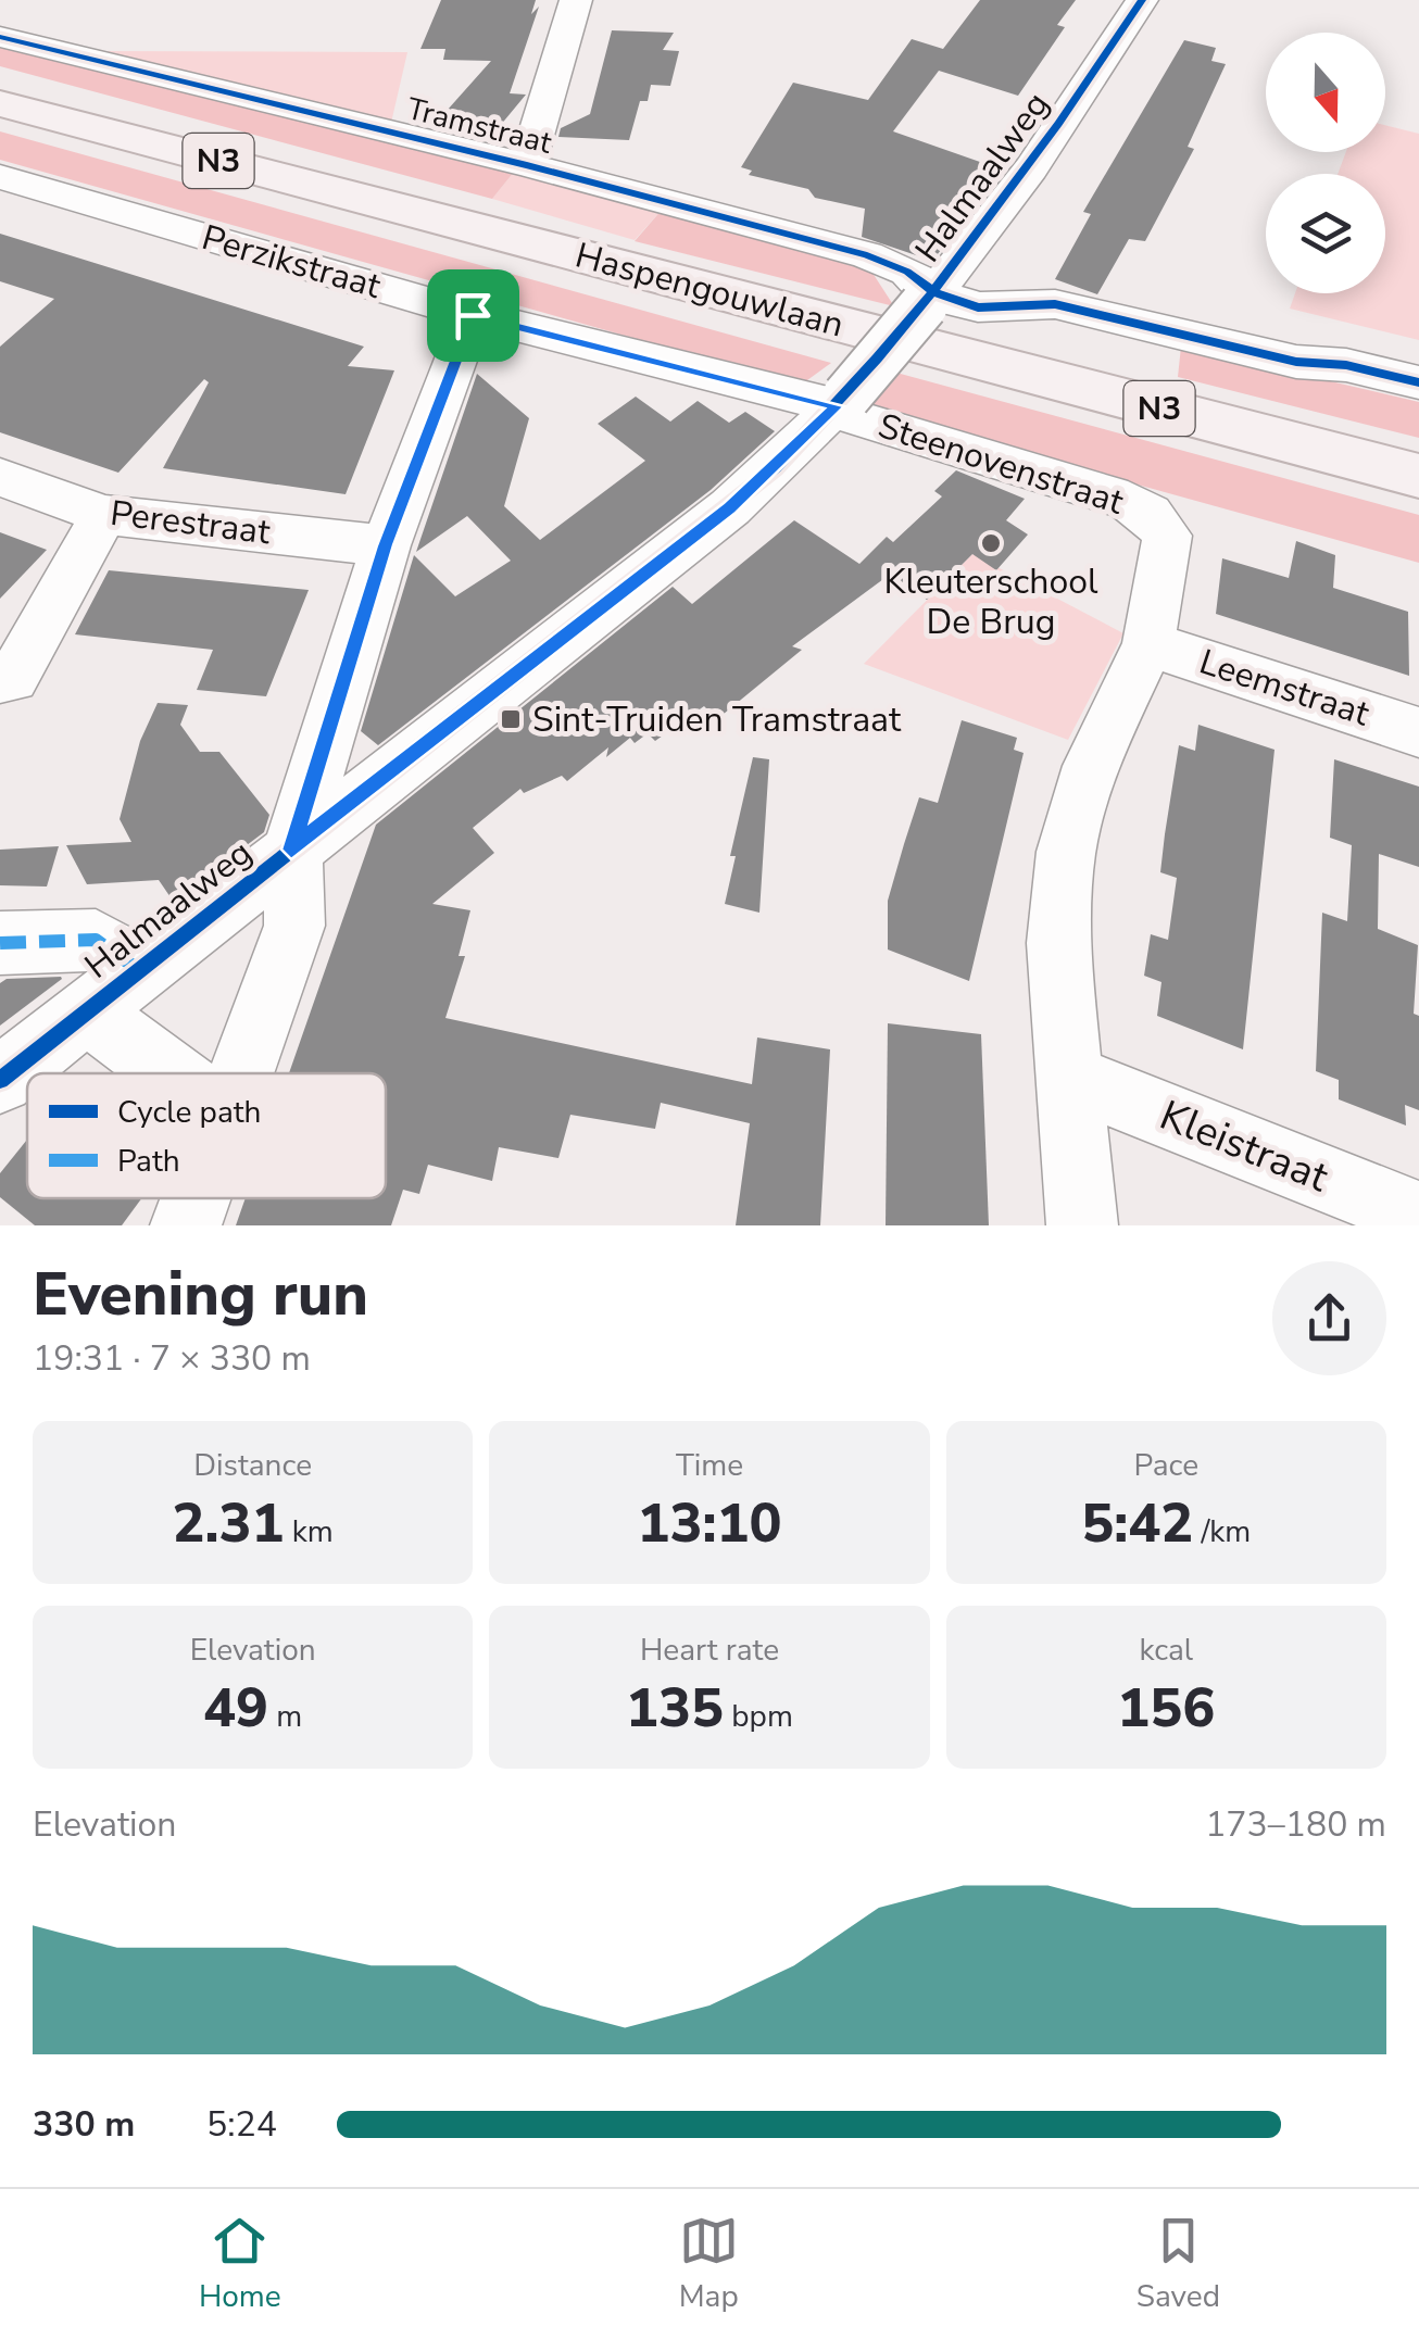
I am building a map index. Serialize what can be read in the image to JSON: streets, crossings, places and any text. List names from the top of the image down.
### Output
{
  "streets": {
    "main road": ["N3", "Haspengouwlaan"],
    "street": [
      "Tramstraat",
      "Halmaalweg",
      "Perzikstraat",
      "Steenovenstraat",
      "Perestraat",
      "Leemstraat",
      "Kleistraat"
    ]
  },
  "crossings": [
    ["Tramstraat", "Halmaalweg"],
    ["Halmaalweg", "Perzikstraat"],
    ["Halmaalweg", "Steenovenstraat"],
    ["Perzikstraat", "Steenovenstraat"],
    ["Steenovenstraat", "Leemstraat"],
    ["Steenovenstraat", "Kleistraat"]
  ],
  "places": {
    "other": ["Kleuterschool De Brug"],
    "transit": ["Sint-Truiden Tramstraat"]
  },
  "legend": ["Cycle path", "Path"],
  "north": "bottom",
  "page": {
    "heading": ["Evening run", "19:31 · 7 × 330 m"],
    "stats": [
      ["Distance", "2.31 km"],
      ["Time", "13:10"],
      ["Pace", "5:42 /km"],
      ["Elevation", "49 m"],
      ["Heart rate", "135 bpm"],
      ["kcal", "156"]
    ],
    "chart": ["Elevation", "173–180 m"],
    "list": [
      {
        "name": "330 m",
        "note": "5:24"
      }
    ],
    "tabs": ["Home", "Map", "Saved"]
  }
}
